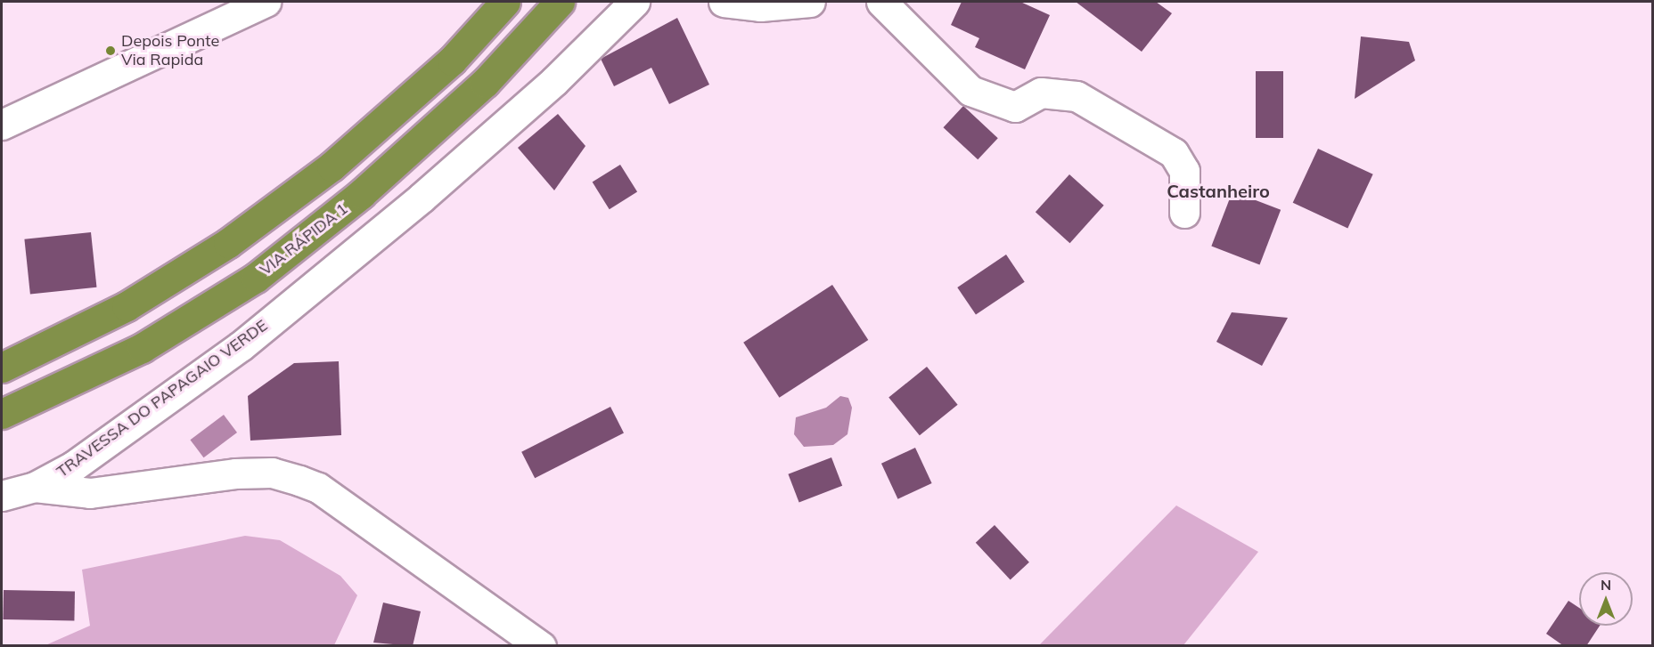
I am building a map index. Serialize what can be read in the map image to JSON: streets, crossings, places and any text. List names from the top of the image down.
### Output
{
  "streets": {
    "highway": ["VIA RÁPIDA 1"],
    "street": ["TRAVESSA DO PAPAGAIO VERDE"]
  },
  "districts": ["Castanheiro"],
  "places": ["Depois Ponte Via Rapida"],
  "north": "top"
}
